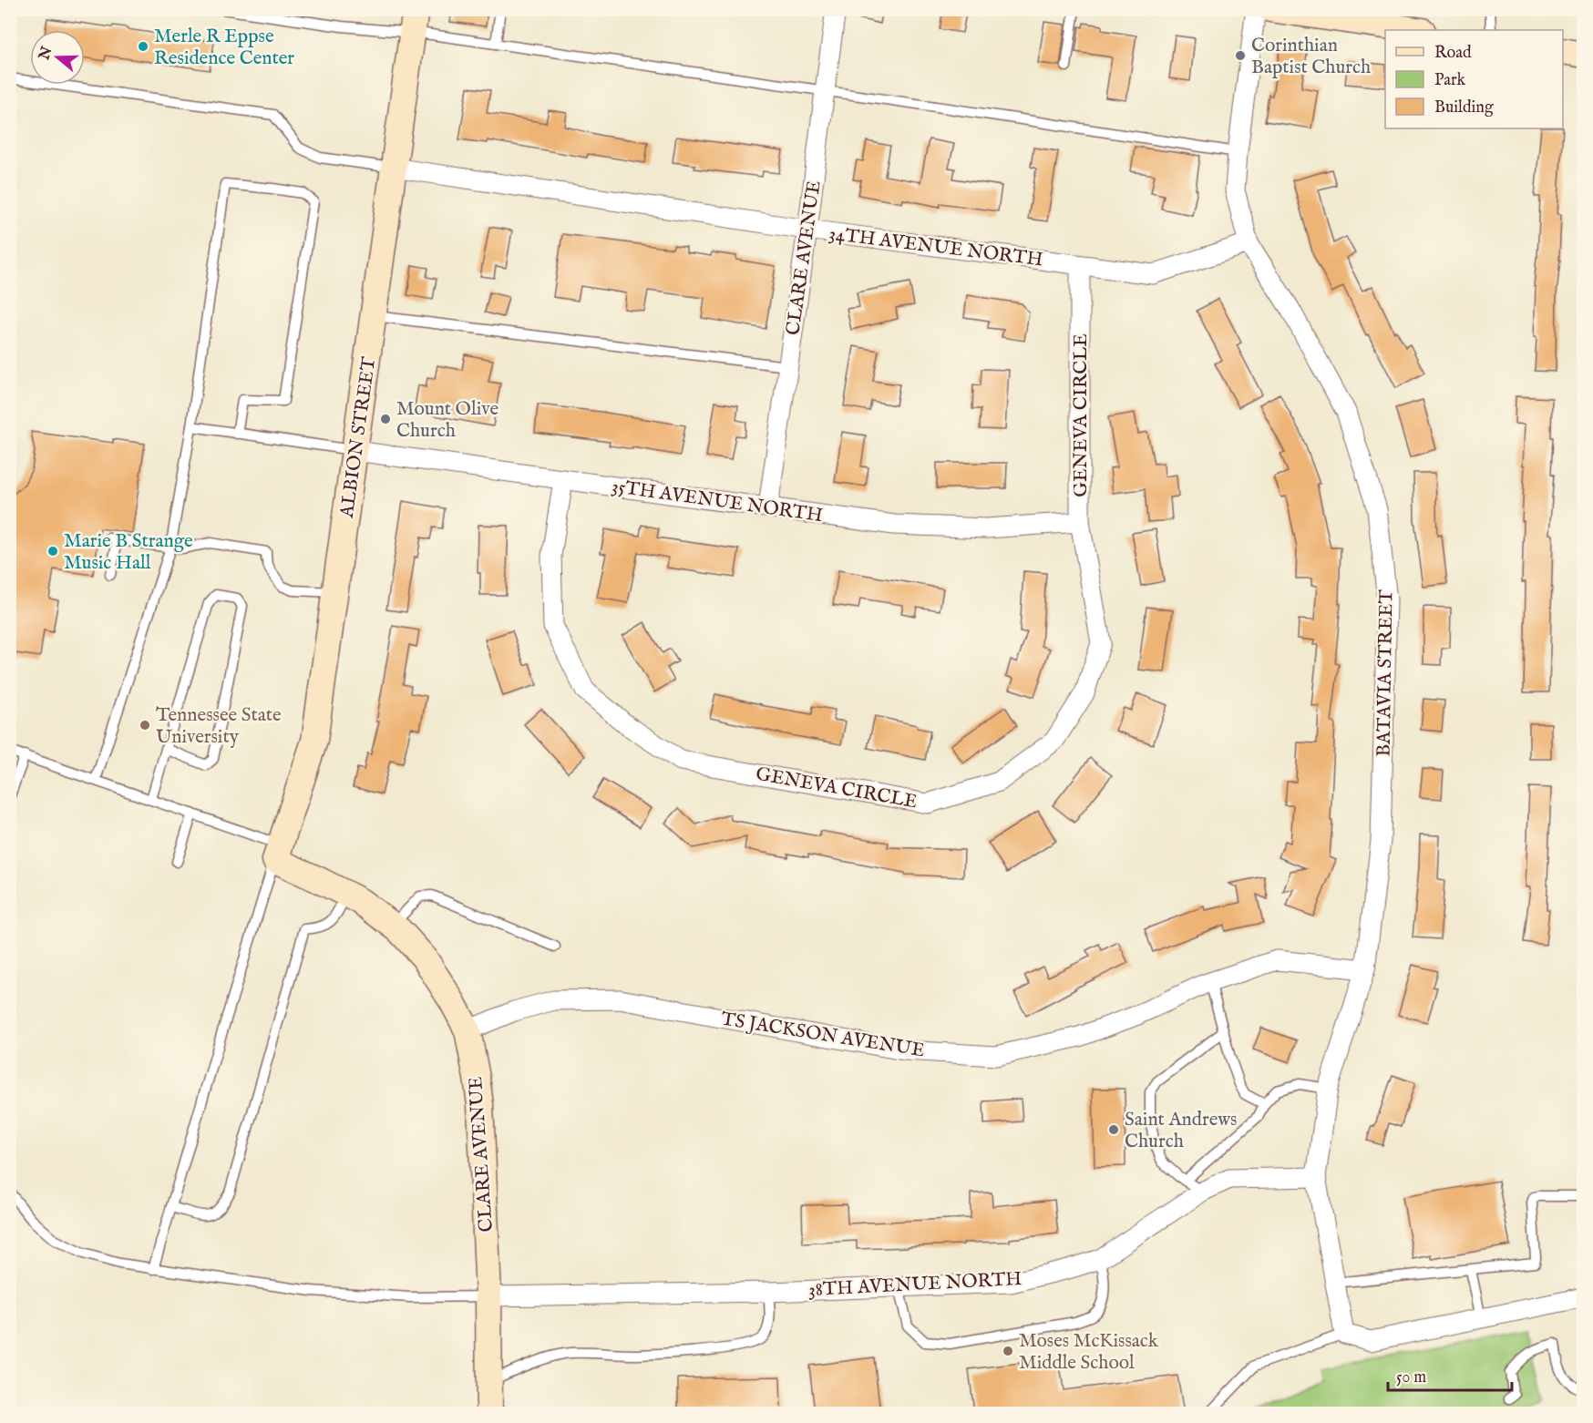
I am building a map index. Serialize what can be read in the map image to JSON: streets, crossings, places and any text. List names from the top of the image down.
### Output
{
  "streets": {
    "street": [
      "34TH AVENUE NORTH",
      "CLARE AVENUE",
      "GENEVA CIRCLE",
      "ALBION STREET",
      "35TH AVENUE NORTH",
      "BATAVIA STREET",
      "TS JACKSON AVENUE",
      "38TH AVENUE NORTH"
    ]
  },
  "crossings": [
    ["34TH AVENUE NORTH", "CLARE AVENUE"],
    ["34TH AVENUE NORTH", "GENEVA CIRCLE"],
    ["34TH AVENUE NORTH", "ALBION STREET"],
    ["34TH AVENUE NORTH", "BATAVIA STREET"],
    ["CLARE AVENUE", "ALBION STREET"],
    ["CLARE AVENUE", "35TH AVENUE NORTH"],
    ["CLARE AVENUE", "TS JACKSON AVENUE"],
    ["CLARE AVENUE", "38TH AVENUE NORTH"],
    ["GENEVA CIRCLE", "35TH AVENUE NORTH"],
    ["ALBION STREET", "35TH AVENUE NORTH"],
    ["BATAVIA STREET", "TS JACKSON AVENUE"],
    ["BATAVIA STREET", "38TH AVENUE NORTH"]
  ],
  "places": [
    "Merle R Eppse Residence Center",
    "Corinthian Baptist Church",
    "Mount Olive Church",
    "Marie B Strange Music Hall",
    "Tennessee State University",
    "Saint Andrews Church",
    "Moses McKissack Middle School"
  ],
  "legend": ["Road", "Park", "Building"],
  "scale_bar": "50 m",
  "north": "left"
}
